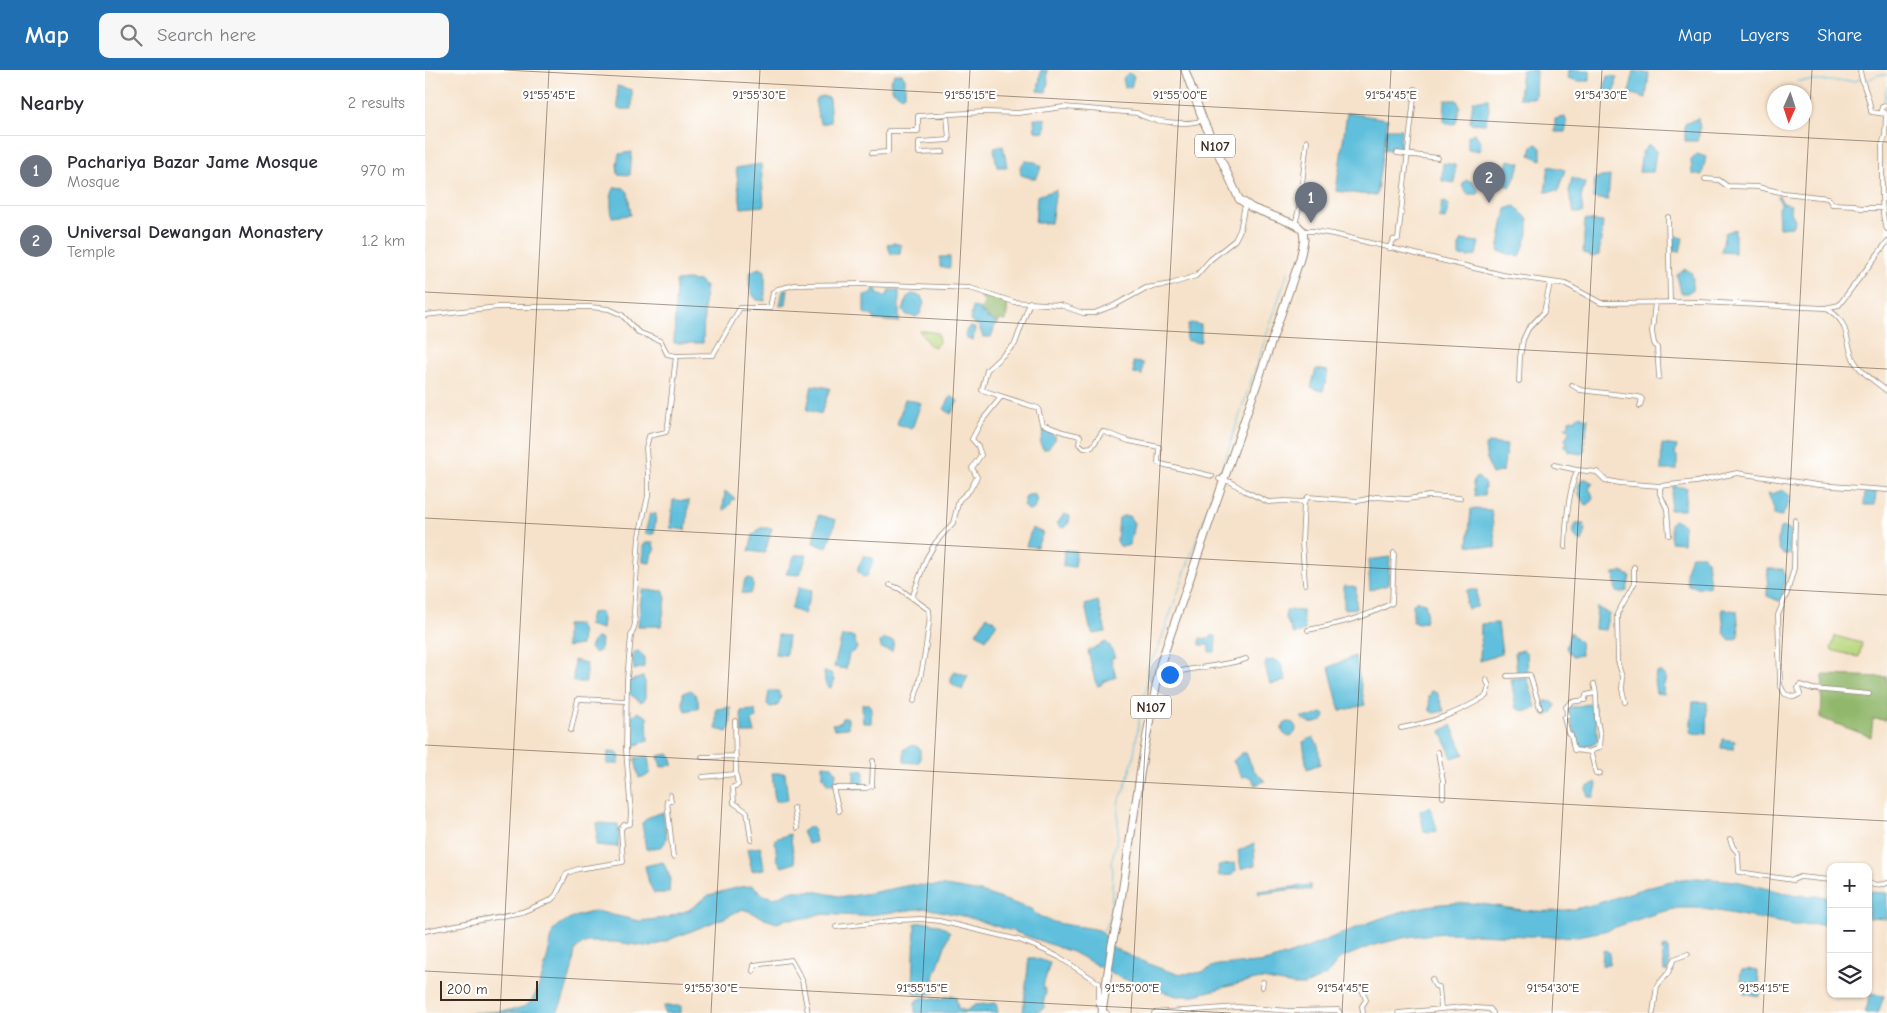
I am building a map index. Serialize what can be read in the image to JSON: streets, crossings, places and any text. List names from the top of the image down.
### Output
{
  "streets": {
    "highway": ["N107"]
  },
  "scale_bar": "200 m",
  "north": "bottom",
  "page": {
    "header": "Map",
    "search": "Search here",
    "nav": ["Map", "Layers", "Share"],
    "heading": ["Nearby", "2 results"],
    "list": [
      {
        "mark": "1",
        "name": "Pachariya Bazar Jame Mosque",
        "note": "Mosque",
        "value": "970 m"
      },
      {
        "mark": "2",
        "name": "Universal Dewangan Monastery",
        "note": "Temple",
        "value": "1.2 km"
      }
    ],
    "pins": ["2", "1"],
    "map_buttons": ["+", "−"],
    "scale": "200 m"
  },
  "coordinates": [
    "91°55'45\"E",
    "91°55'30\"E",
    "91°55'15\"E",
    "91°55'00\"E",
    "91°54'45\"E",
    "91°54'30\"E",
    "91°54'15\"E"
  ]
}
